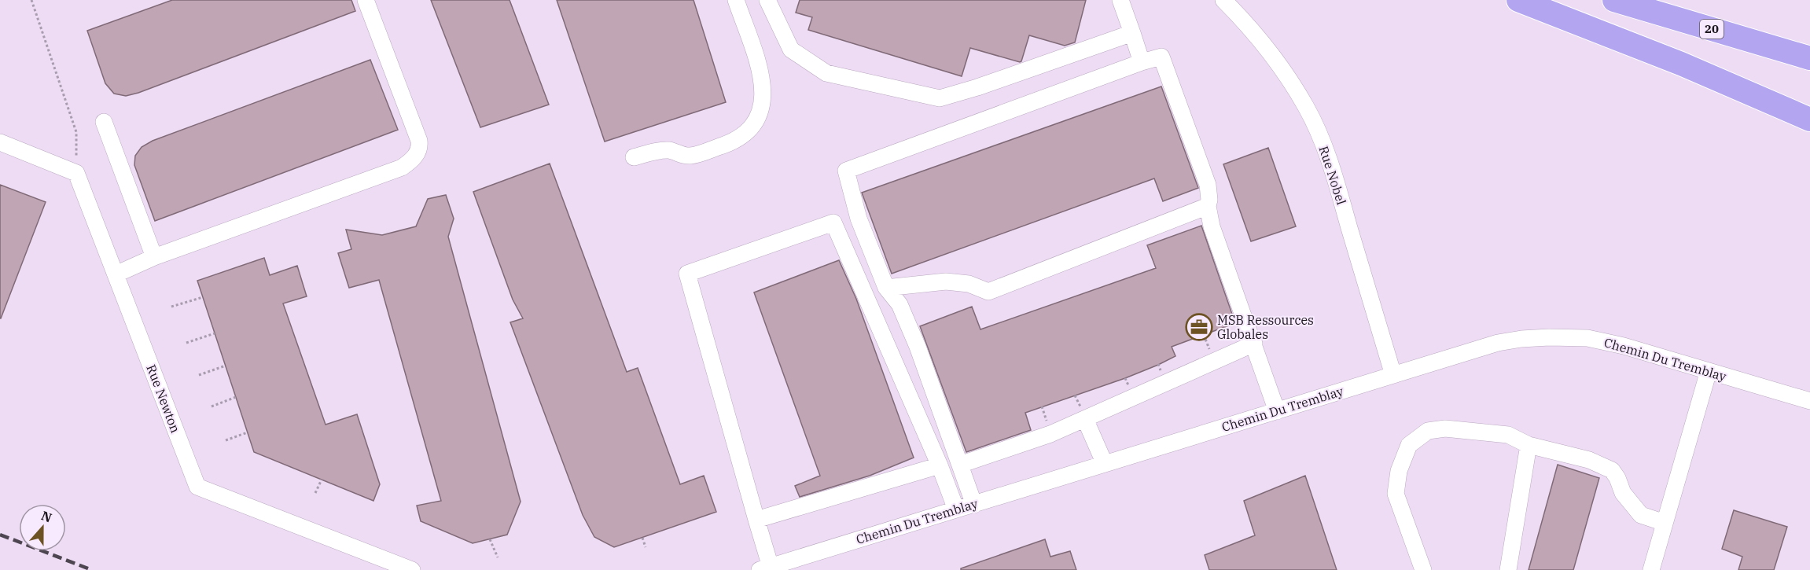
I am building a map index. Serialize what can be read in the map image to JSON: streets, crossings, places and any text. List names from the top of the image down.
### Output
{
  "streets": {
    "highway": ["20"],
    "street": ["Rue Nobel", "Chemin Du Tremblay", "Rue Newton"]
  },
  "crossings": [
    ["Rue Nobel", "Chemin Du Tremblay"]
  ],
  "places": {
    "office": ["MSB Ressources Globales"]
  },
  "north": "top"
}
